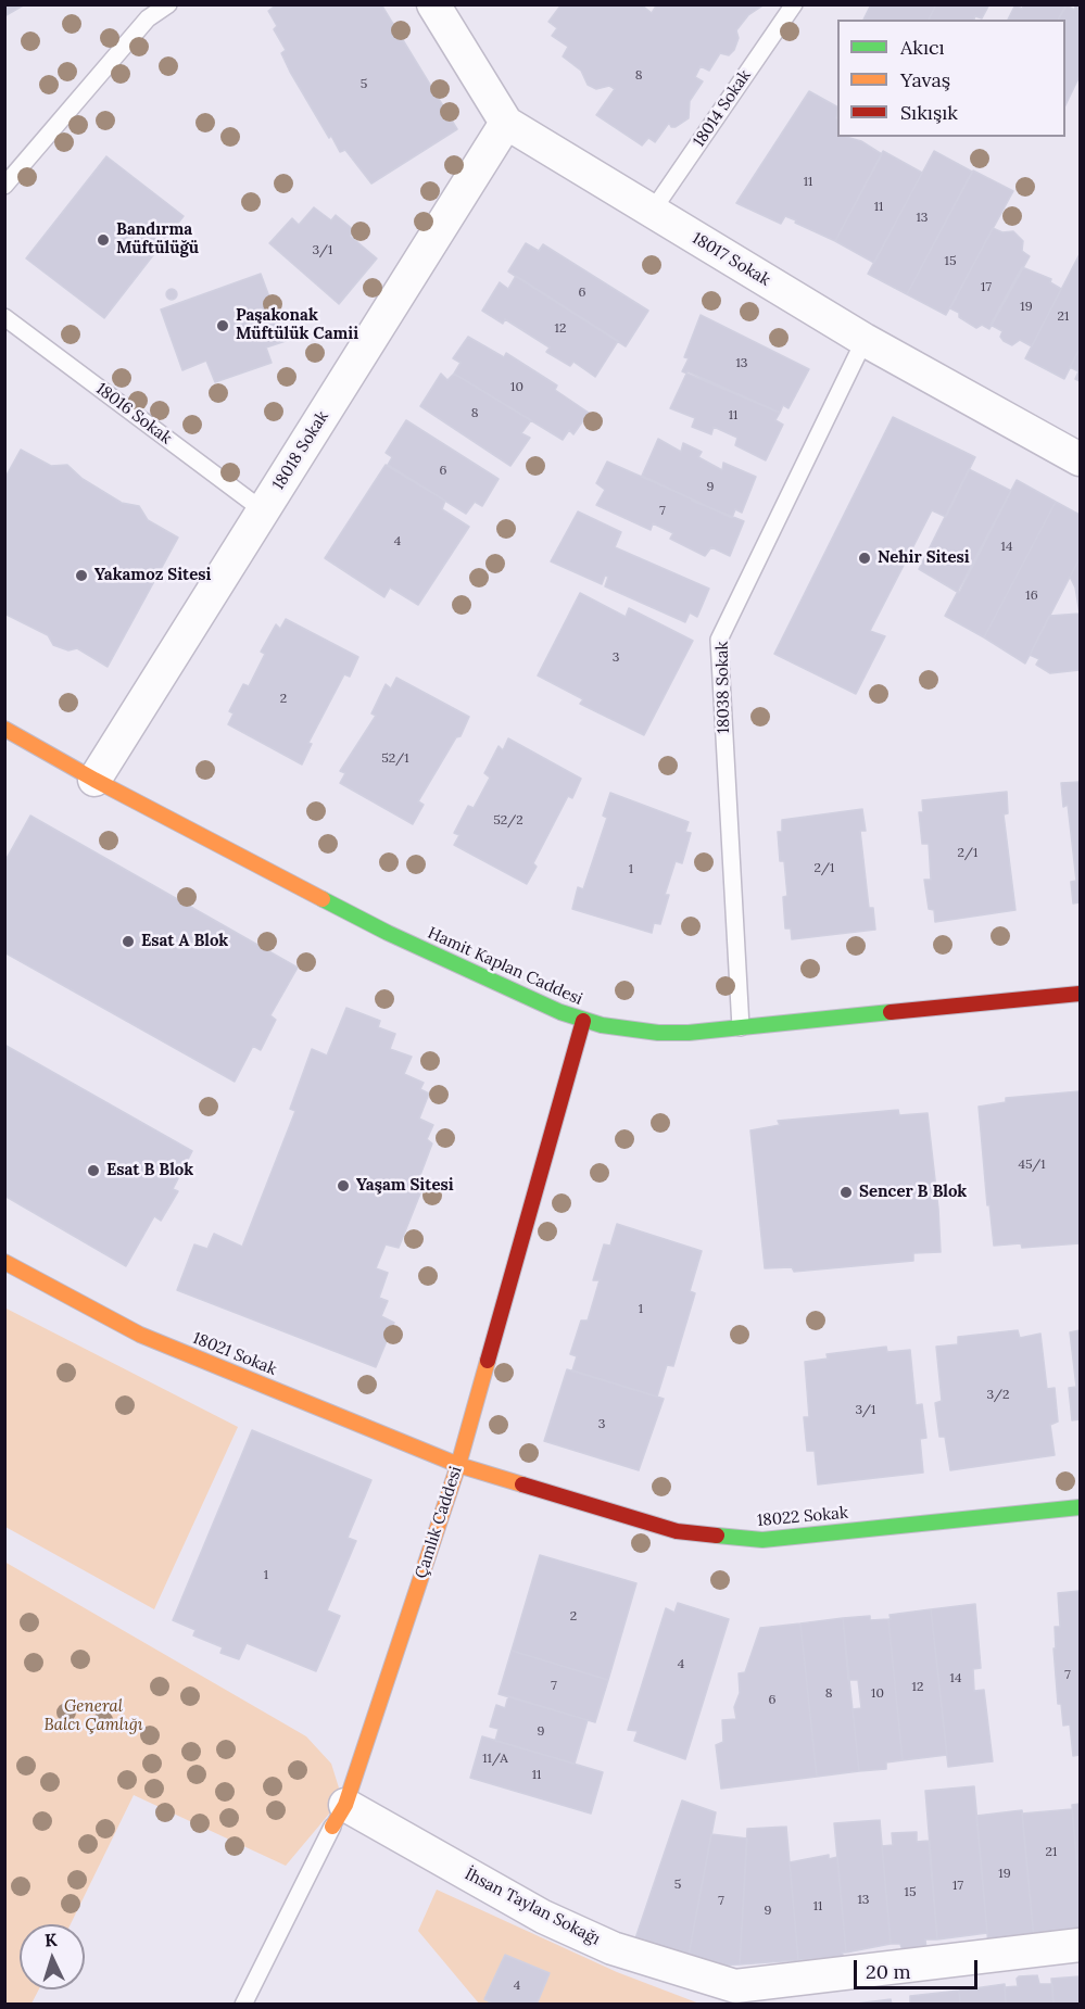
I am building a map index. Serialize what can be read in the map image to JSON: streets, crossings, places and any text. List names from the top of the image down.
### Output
{
  "streets": {
    "street": [
      "18017 Sokak",
      "18018 Sokak",
      "Hamit Kaplan Caddesi",
      "18021 Sokak",
      "18022 Sokak",
      "Çamlık Caddesi",
      "İhsan Taylan Sokağı"
    ],
    "lane": ["18014 Sokak", "18016 Sokak", "18038 Sokak"]
  },
  "crossings": [
    ["18014 Sokak", "18017 Sokak"],
    ["18017 Sokak", "18018 Sokak"],
    ["18017 Sokak", "18038 Sokak"],
    ["18016 Sokak", "18018 Sokak"],
    ["18018 Sokak", "Hamit Kaplan Caddesi"],
    ["18038 Sokak", "Hamit Kaplan Caddesi"],
    ["Hamit Kaplan Caddesi", "Çamlık Caddesi"],
    ["18021 Sokak", "18022 Sokak"],
    ["18021 Sokak", "Çamlık Caddesi"],
    ["18022 Sokak", "Çamlık Caddesi"],
    ["Çamlık Caddesi", "İhsan Taylan Sokağı"]
  ],
  "parks": ["General Balcı Çamlığı"],
  "places": [
    "Bandırma Müftülüğü",
    "Paşakonak Müftülük Camii",
    "Nehir Sitesi",
    "Yakamoz Sitesi",
    "Esat A Blok",
    "Esat B Blok",
    "Yaşam Sitesi",
    "Sencer B Blok"
  ],
  "house_numbers": [
    "8",
    "5",
    "11",
    "11",
    "13",
    "3/1",
    "15",
    "17",
    "6",
    "19",
    "21",
    "12",
    "13",
    "10",
    "8",
    "11",
    "6",
    "9",
    "7",
    "4",
    "14",
    "16",
    "3",
    "2",
    "52/1",
    "52/2",
    "2/1",
    "2/1",
    "1",
    "45/1",
    "1",
    "3/2",
    "3/1",
    "3",
    "1",
    "2",
    "4",
    "7",
    "14",
    "7",
    "12",
    "8",
    "10",
    "6",
    "9",
    "11/A",
    "11",
    "21",
    "19",
    "5",
    "17",
    "15",
    "13",
    "7",
    "11",
    "9",
    "4"
  ],
  "legend": ["Akıcı", "Yavaş", "Sıkışık"],
  "scale_bar": "20 m",
  "north": "top"
}
